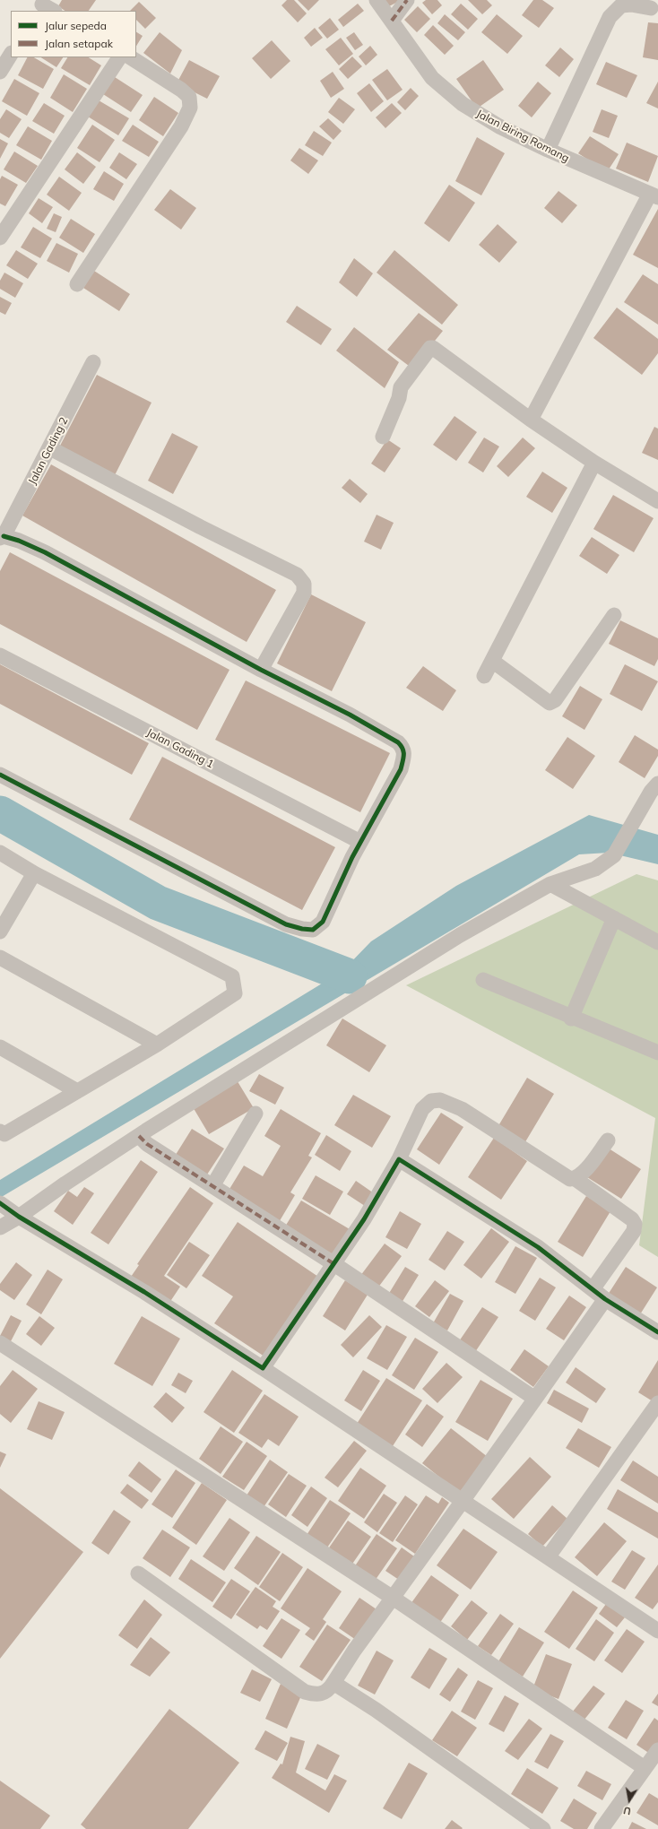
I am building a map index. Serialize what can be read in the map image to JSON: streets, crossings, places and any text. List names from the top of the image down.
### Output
{
  "streets": {
    "street": ["Jalan Biring Romang", "Jalan Gading 2", "Jalan Gading 1"]
  },
  "legend": ["Jalur sepeda", "Jalan setapak"],
  "north": "bottom"
}
